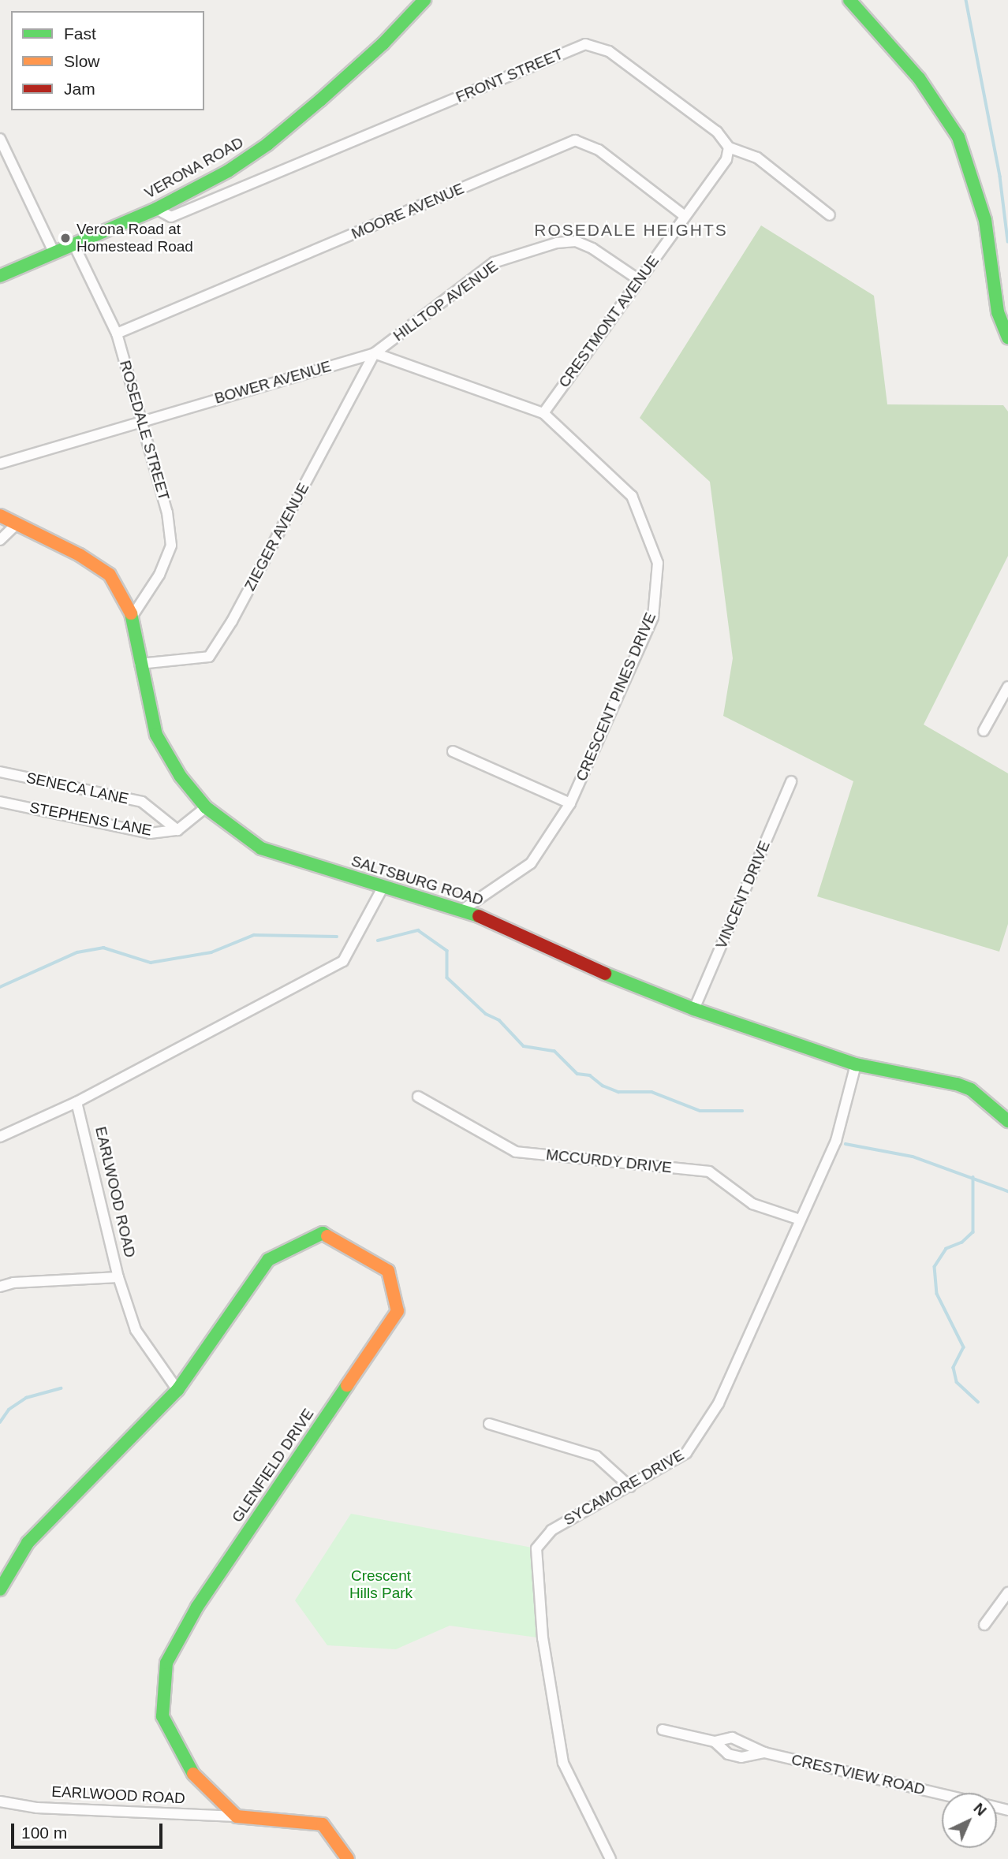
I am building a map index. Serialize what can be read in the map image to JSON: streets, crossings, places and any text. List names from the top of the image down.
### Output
{
  "streets": {
    "street": [
      "FRONT STREET",
      "VERONA ROAD",
      "MOORE AVENUE",
      "HILLTOP AVENUE",
      "CRESTMONT AVENUE",
      "BOWER AVENUE",
      "ROSEDALE STREET",
      "ZIEGER AVENUE",
      "CRESCENT PINES DRIVE",
      "SENECA LANE",
      "STEPHENS LANE",
      "SALTSBURG ROAD",
      "VINCENT DRIVE",
      "MCCURDY DRIVE",
      "EARLWOOD ROAD",
      "GLENFIELD DRIVE",
      "SYCAMORE DRIVE",
      "CRESTVIEW ROAD"
    ]
  },
  "crossings": [
    ["FRONT STREET", "VERONA ROAD"],
    ["FRONT STREET", "CRESTMONT AVENUE"],
    ["VERONA ROAD", "ROSEDALE STREET"],
    ["MOORE AVENUE", "CRESTMONT AVENUE"],
    ["MOORE AVENUE", "ROSEDALE STREET"],
    ["HILLTOP AVENUE", "CRESTMONT AVENUE"],
    ["HILLTOP AVENUE", "BOWER AVENUE"],
    ["HILLTOP AVENUE", "ZIEGER AVENUE"],
    ["CRESTMONT AVENUE", "CRESCENT PINES DRIVE"],
    ["BOWER AVENUE", "ROSEDALE STREET"],
    ["BOWER AVENUE", "ZIEGER AVENUE"],
    ["ROSEDALE STREET", "SALTSBURG ROAD"],
    ["ZIEGER AVENUE", "SALTSBURG ROAD"],
    ["CRESCENT PINES DRIVE", "SALTSBURG ROAD"],
    ["SENECA LANE", "STEPHENS LANE"],
    ["SALTSBURG ROAD", "VINCENT DRIVE"],
    ["SALTSBURG ROAD", "SYCAMORE DRIVE"],
    ["MCCURDY DRIVE", "SYCAMORE DRIVE"],
    ["EARLWOOD ROAD", "GLENFIELD DRIVE"]
  ],
  "districts": ["ROSEDALE HEIGHTS"],
  "parks": ["Crescent Hills Park"],
  "places": ["Verona Road at Homestead Road"],
  "legend": ["Fast", "Slow", "Jam"],
  "scale_bar": "100 m",
  "north": "top right"
}
